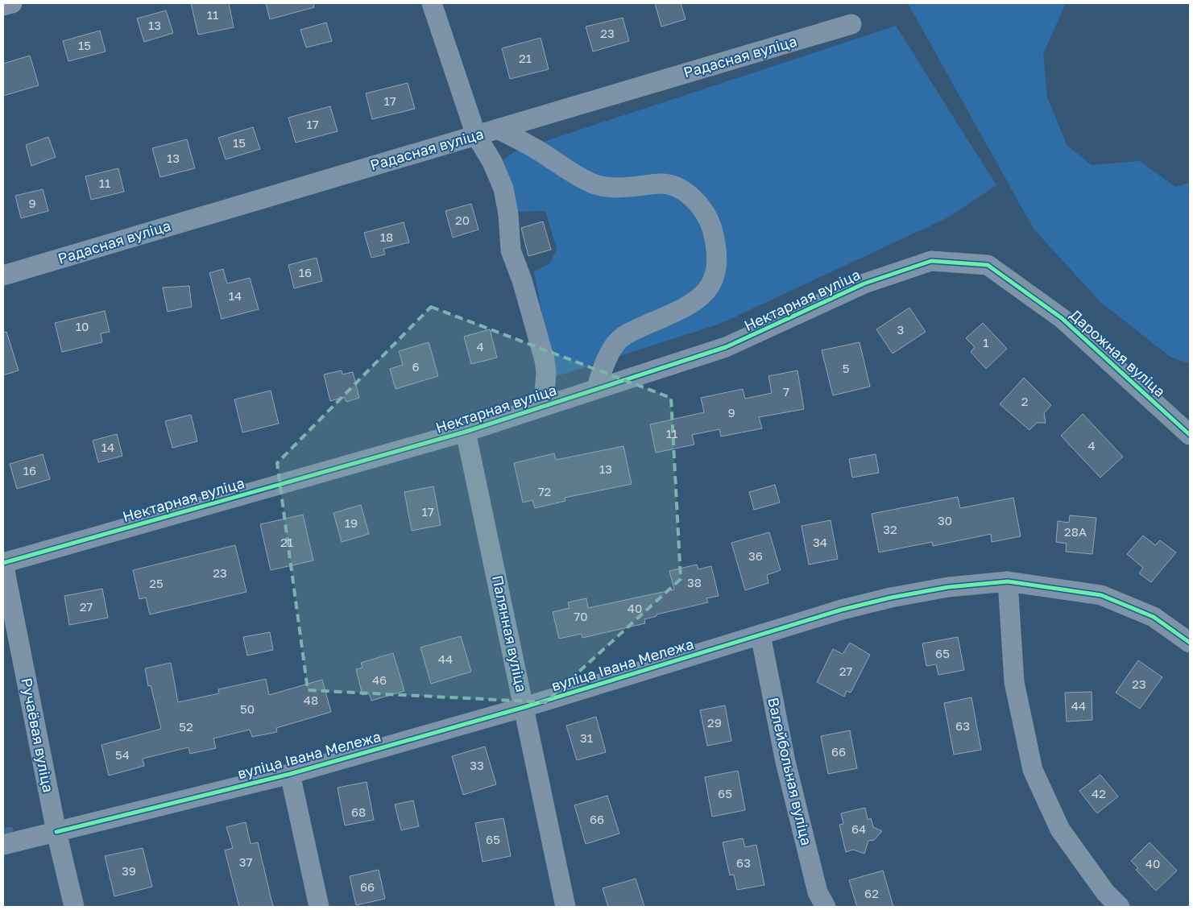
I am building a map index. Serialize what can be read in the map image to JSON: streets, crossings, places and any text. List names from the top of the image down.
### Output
{
  "streets": {
    "street": [
      "Радасная вуліца",
      "Нектарная вуліца",
      "Дарожная вуліца",
      "Палянная вуліца",
      "вуліца Івана Мележа",
      "Ручаёвая вуліца",
      "Валейбольная вуліца"
    ]
  },
  "crossings": [
    ["Нектарная вуліца", "Дарожная вуліца"],
    ["Нектарная вуліца", "Палянная вуліца"],
    ["Нектарная вуліца", "Ручаёвая вуліца"],
    ["Палянная вуліца", "вуліца Івана Мележа"],
    ["вуліца Івана Мележа", "Ручаёвая вуліца"],
    ["вуліца Івана Мележа", "Валейбольная вуліца"]
  ],
  "house_numbers": [
    "11",
    "13",
    "23",
    "15",
    "21",
    "17",
    "17",
    "15",
    "13",
    "11",
    "9",
    "20",
    "18",
    "16",
    "14",
    "10",
    "3",
    "1",
    "4",
    "6",
    "5",
    "7",
    "2",
    "9",
    "11",
    "4",
    "14",
    "13",
    "16",
    "72",
    "17",
    "30",
    "19",
    "32",
    "28А",
    "21",
    "34",
    "36",
    "23",
    "38",
    "25",
    "27",
    "40",
    "70",
    "65",
    "44",
    "27",
    "46",
    "23",
    "48",
    "44",
    "50",
    "29",
    "63",
    "52",
    "31",
    "66",
    "54",
    "33",
    "65",
    "42",
    "68",
    "66",
    "64",
    "65",
    "37",
    "63",
    "40",
    "39",
    "66",
    "62"
  ]
}
